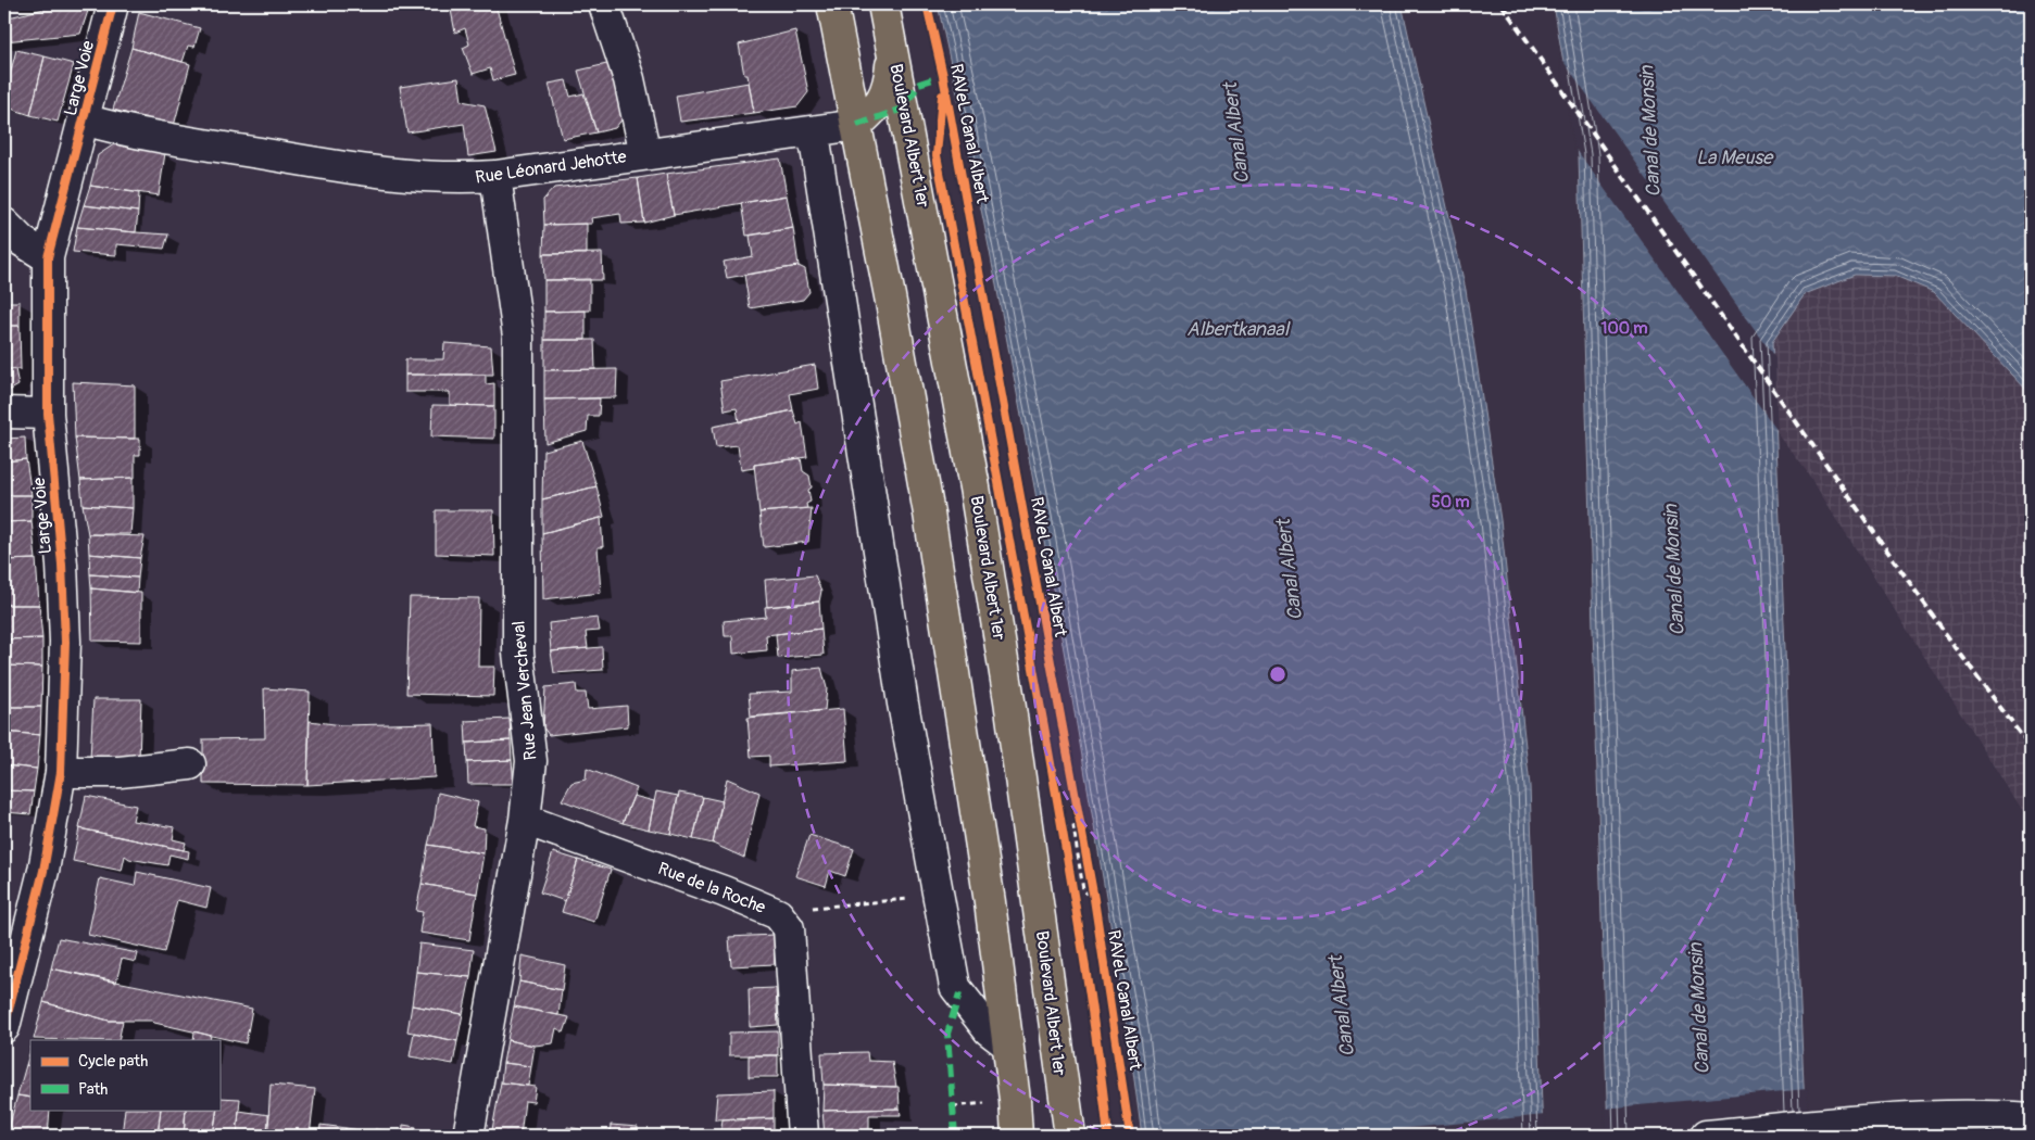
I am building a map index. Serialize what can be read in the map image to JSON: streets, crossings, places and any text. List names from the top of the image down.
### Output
{
  "streets": {
    "main road": ["Boulevard Albert 1er"],
    "street": [
      "Large Voie",
      "Rue Léonard Jehotte",
      "Rue Jean Vercheval",
      "Rue de la Roche"
    ],
    "cycle path": ["RAVeL Canal Albert"]
  },
  "crossings": [
    ["Large Voie", "Rue Léonard Jehotte"],
    ["Rue Léonard Jehotte", "Rue Jean Vercheval"],
    ["Rue Jean Vercheval", "Rue de la Roche"]
  ],
  "water": [
    "Canal de Monsin",
    "Canal Albert",
    "La Meuse",
    "Albertkanaal"
  ],
  "legend": ["Cycle path", "Path"],
  "rings": ["100 m", "50 m"]
}
